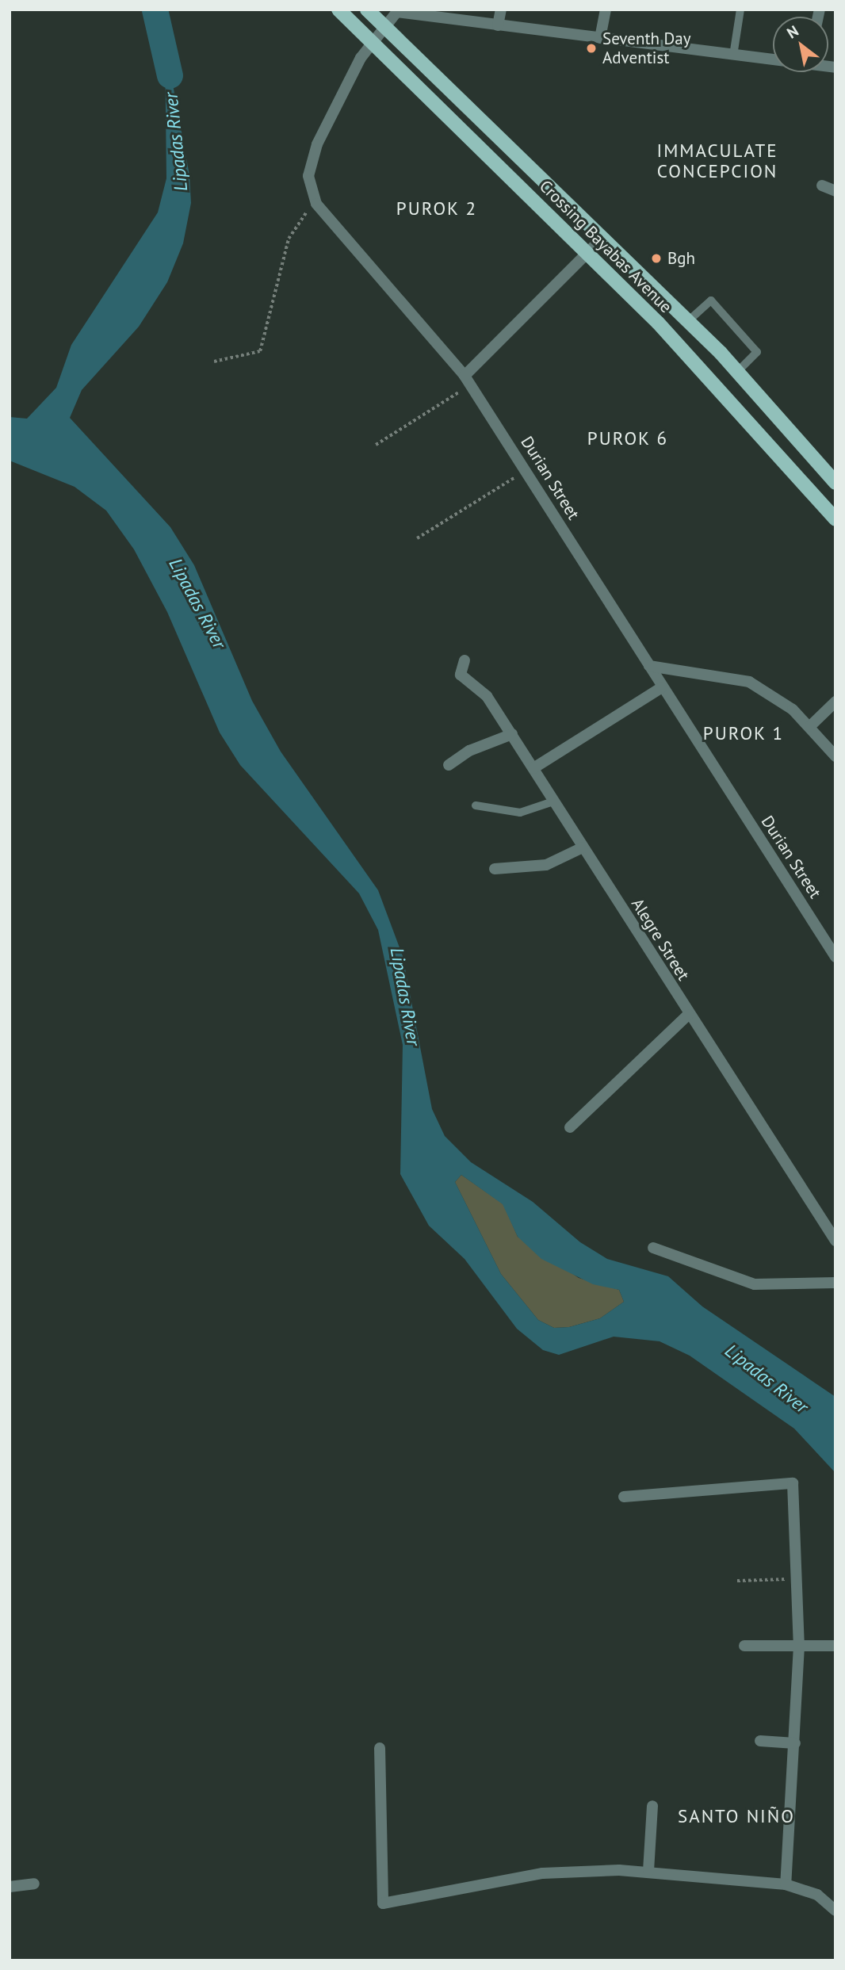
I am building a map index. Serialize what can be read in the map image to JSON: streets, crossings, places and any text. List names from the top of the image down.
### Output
{
  "streets": {
    "main road": ["Crossing Bayabas Avenue"],
    "street": ["Durian Street", "Alegre Street"]
  },
  "crossings": [
    ["Crossing Bayabas Avenue", "Durian Street"]
  ],
  "districts": [
    "IMMACULATE CONCEPCION",
    "PUROK 2",
    "PUROK 6",
    "PUROK 1",
    "SANTO NIÑO"
  ],
  "water": ["Lipadas River"],
  "places": ["Seventh Day Adventist", "Bgh"],
  "north": "top left"
}
